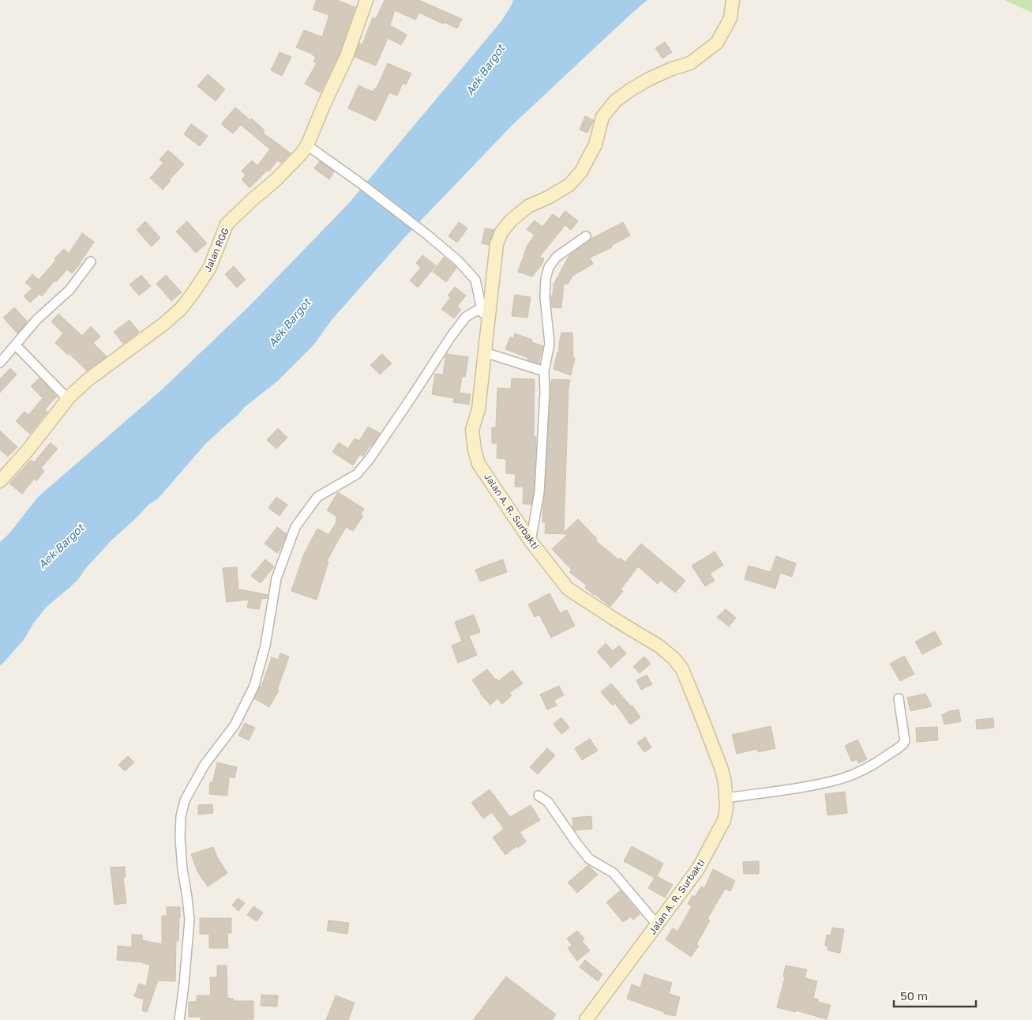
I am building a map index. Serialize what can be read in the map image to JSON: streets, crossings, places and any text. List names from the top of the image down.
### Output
{
  "streets": {
    "main road": ["Jalan RGG", "Jalan A. R. Surbakti"]
  },
  "water": ["Aek Bargot"],
  "scale_bar": "50 m"
}
